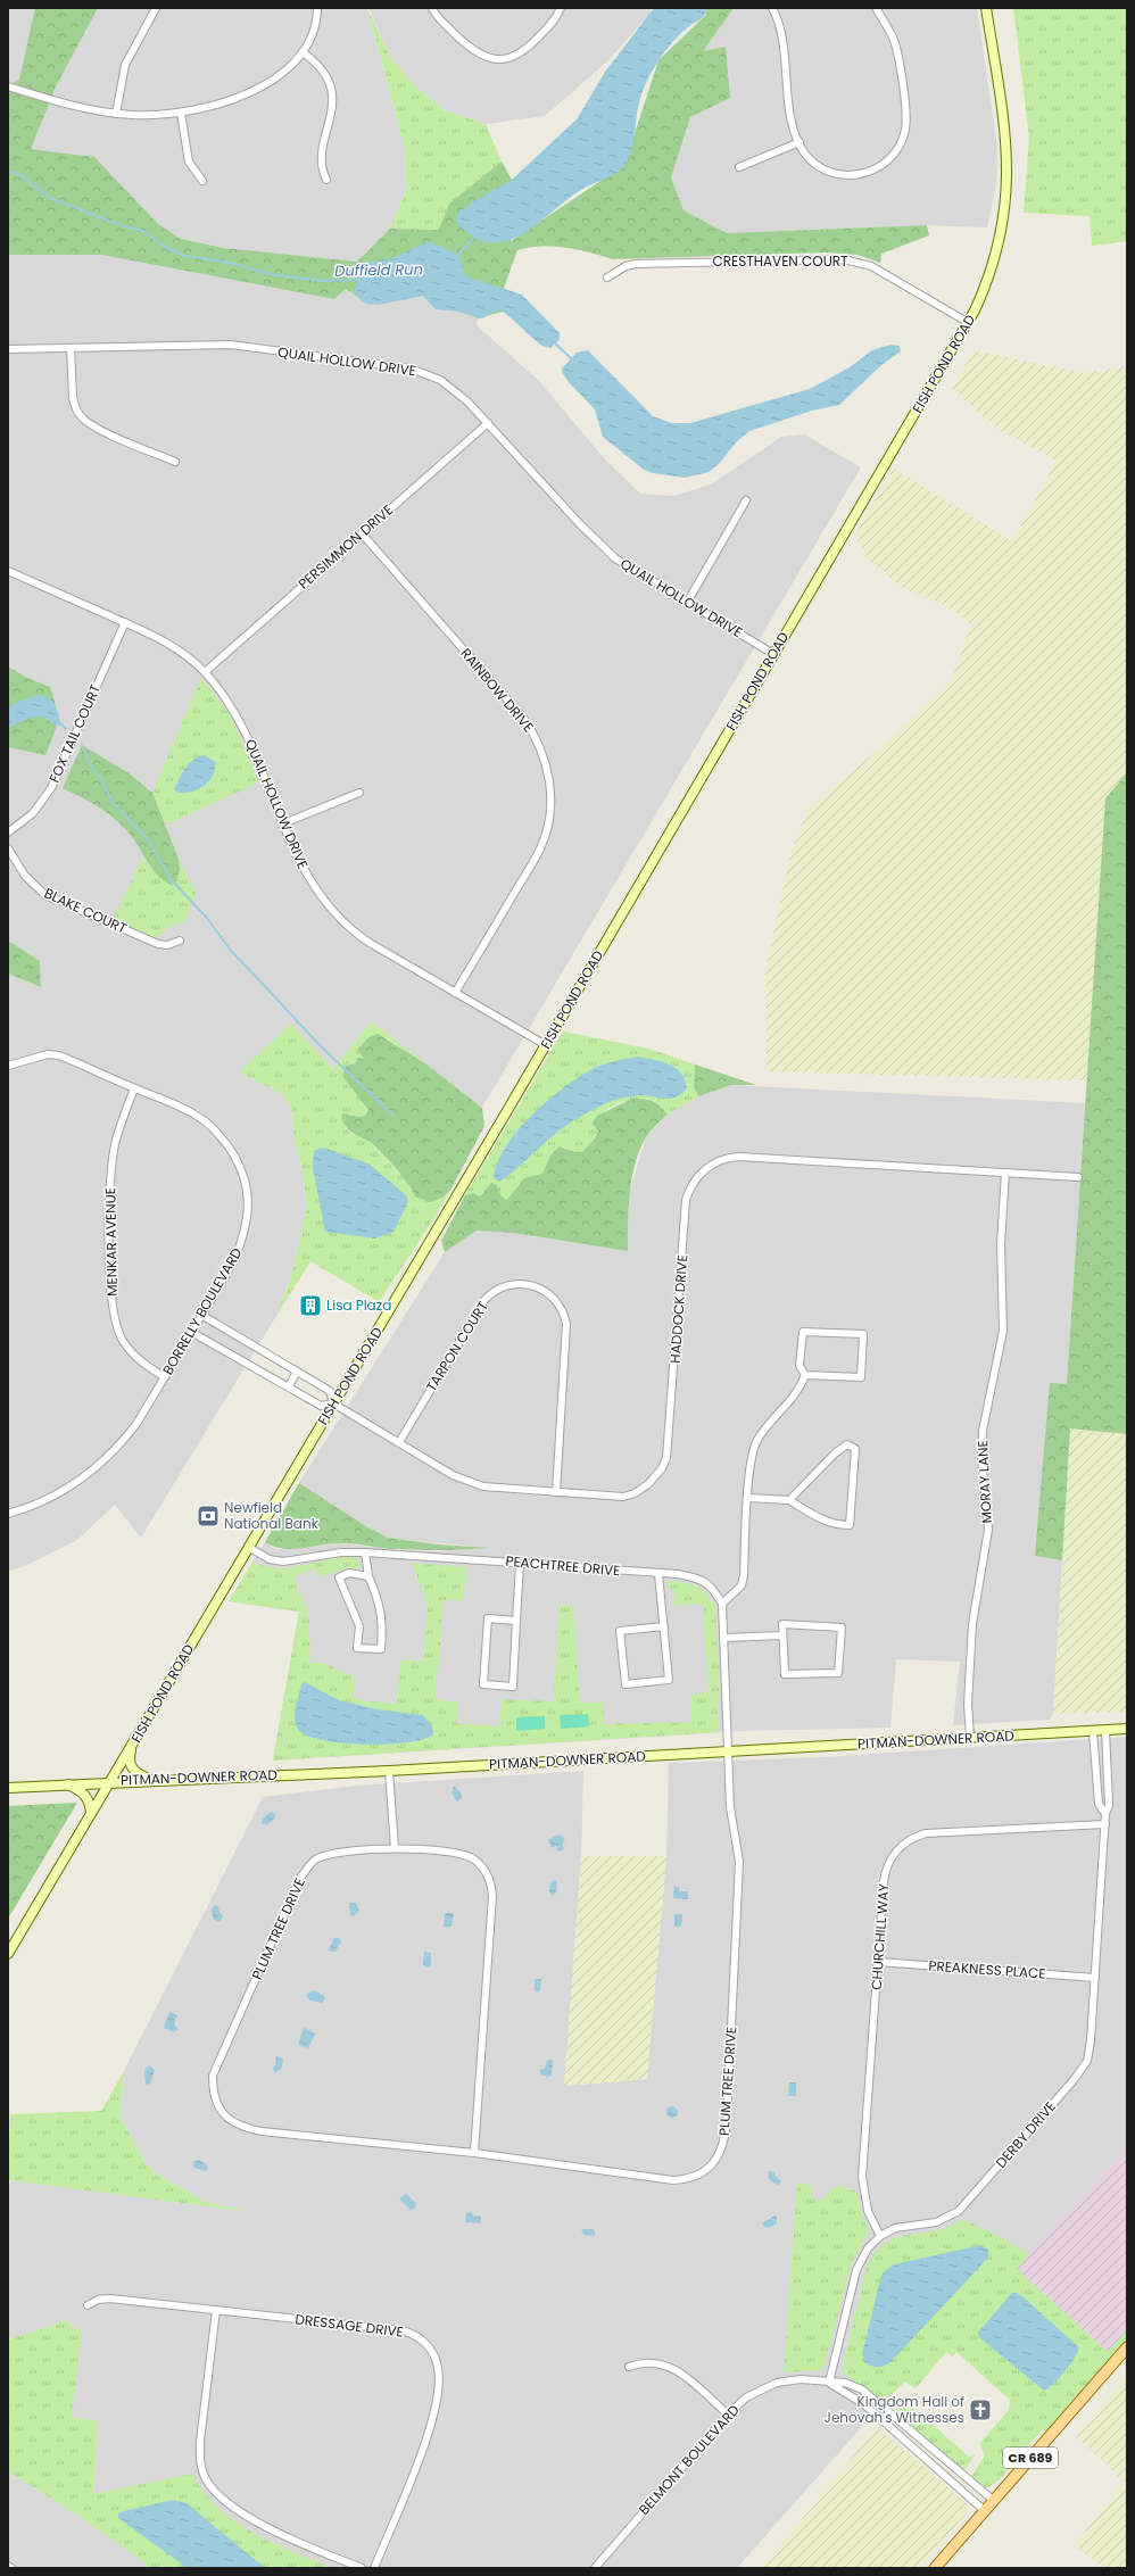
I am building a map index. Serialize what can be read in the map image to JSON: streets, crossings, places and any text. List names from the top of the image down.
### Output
{
  "streets": {
    "main road": ["CR 689"],
    "street": [
      "CRESTHAVEN COURT",
      "QUAIL HOLLOW DRIVE",
      "FISH POND ROAD",
      "PERSIMMON DRIVE",
      "RAINBOW DRIVE",
      "FOX TAIL COURT",
      "BLAKE COURT",
      "MENKAR AVENUE",
      "HADDOCK DRIVE",
      "BORRELLY BOULEVARD",
      "TARPON COURT",
      "MORAY LANE",
      "PEACHTREE DRIVE",
      "PITMAN-DOWNER ROAD",
      "PLUM TREE DRIVE",
      "CHURCHILL WAY",
      "PREAKNESS PLACE",
      "DERBY DRIVE",
      "DRESSAGE DRIVE",
      "BELMONT BOULEVARD"
    ]
  },
  "crossings": [
    ["CRESTHAVEN COURT", "FISH POND ROAD"],
    ["QUAIL HOLLOW DRIVE", "FISH POND ROAD"],
    ["QUAIL HOLLOW DRIVE", "PERSIMMON DRIVE"],
    ["QUAIL HOLLOW DRIVE", "RAINBOW DRIVE"],
    ["QUAIL HOLLOW DRIVE", "FOX TAIL COURT"],
    ["FISH POND ROAD", "HADDOCK DRIVE"],
    ["FISH POND ROAD", "PEACHTREE DRIVE"],
    ["FISH POND ROAD", "PITMAN-DOWNER ROAD"],
    ["PERSIMMON DRIVE", "RAINBOW DRIVE"],
    ["MENKAR AVENUE", "BORRELLY BOULEVARD"],
    ["HADDOCK DRIVE", "TARPON COURT"],
    ["HADDOCK DRIVE", "MORAY LANE"],
    ["MORAY LANE", "PITMAN-DOWNER ROAD"],
    ["PITMAN-DOWNER ROAD", "PLUM TREE DRIVE"],
    ["PITMAN-DOWNER ROAD", "DERBY DRIVE"],
    ["CHURCHILL WAY", "PREAKNESS PLACE"],
    ["CHURCHILL WAY", "DERBY DRIVE"],
    ["PREAKNESS PLACE", "DERBY DRIVE"],
    ["DERBY DRIVE", "BELMONT BOULEVARD"],
    ["CR 689", "BELMONT BOULEVARD"]
  ],
  "water": ["Duffield Run"],
  "places": {
    "building": ["Lisa Plaza"],
    "bank": ["Newfield National Bank"],
    "church": ["Kingdom Hall of Jehovah's Witnesses"]
  }
}
